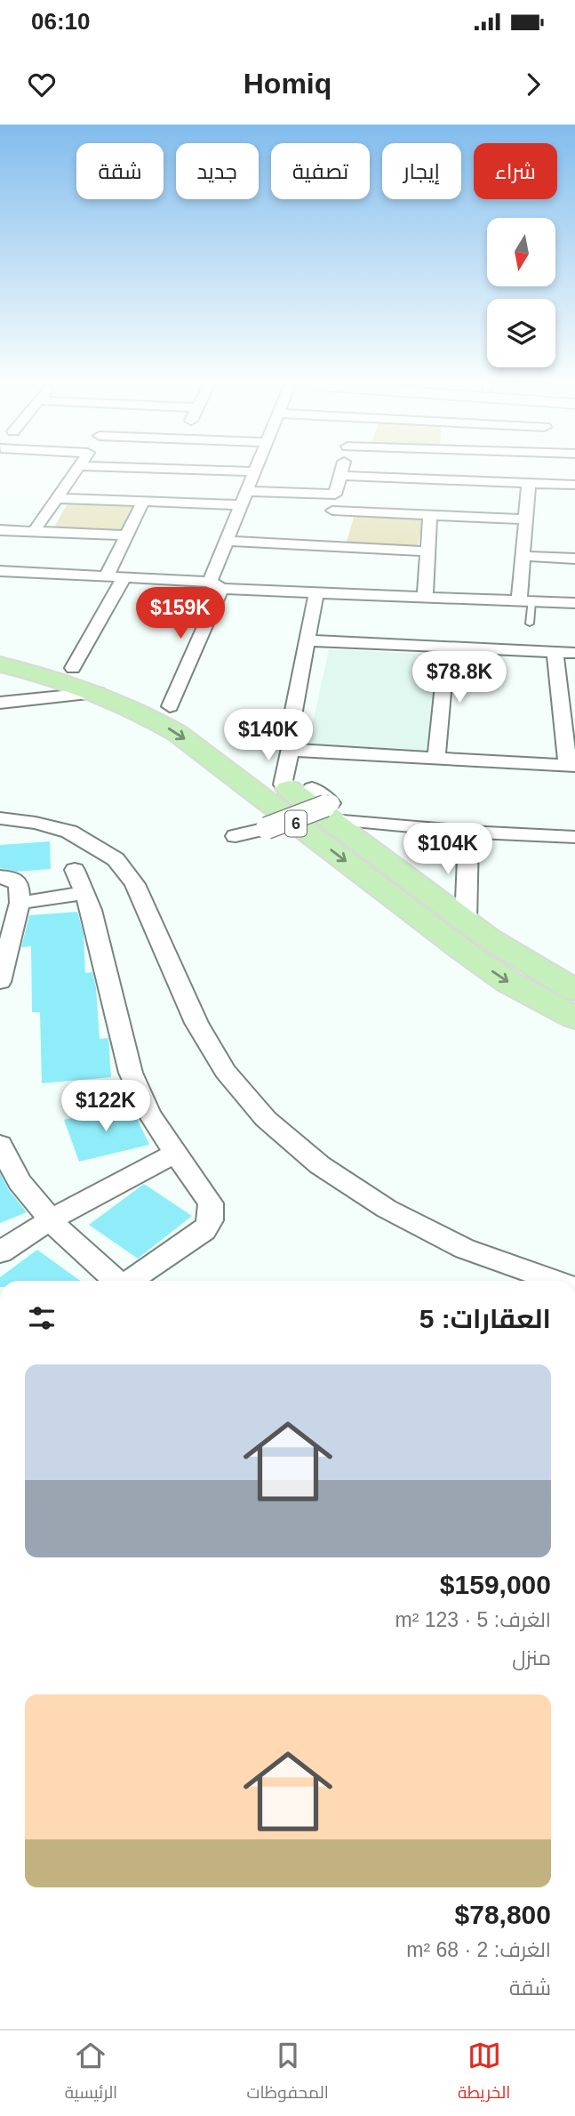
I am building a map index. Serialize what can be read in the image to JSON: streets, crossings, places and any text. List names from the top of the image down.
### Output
{
  "streets": {
    "main road": ["6"]
  },
  "north": "bottom",
  "page": {
    "status": "06:10",
    "header": "Homiq",
    "chip": [
      "شراء",
      "إيجار",
      "تصفية",
      "جديد",
      "شقة"
    ],
    "price": [
      "$159K",
      "$78.8K",
      "$140K",
      "$104K",
      "$122K"
    ],
    "heading": "العقارات: 5",
    "list": [
      {
        "name": "$159,000",
        "note": "الغرف: 5 · 123 m² · منزل"
      },
      {
        "name": "$78,800",
        "note": "الغرف: 2 · 68 m² · شقة"
      }
    ],
    "tabs": ["الخريطة", "المحفوظات", "الرئيسية"]
  }
}
